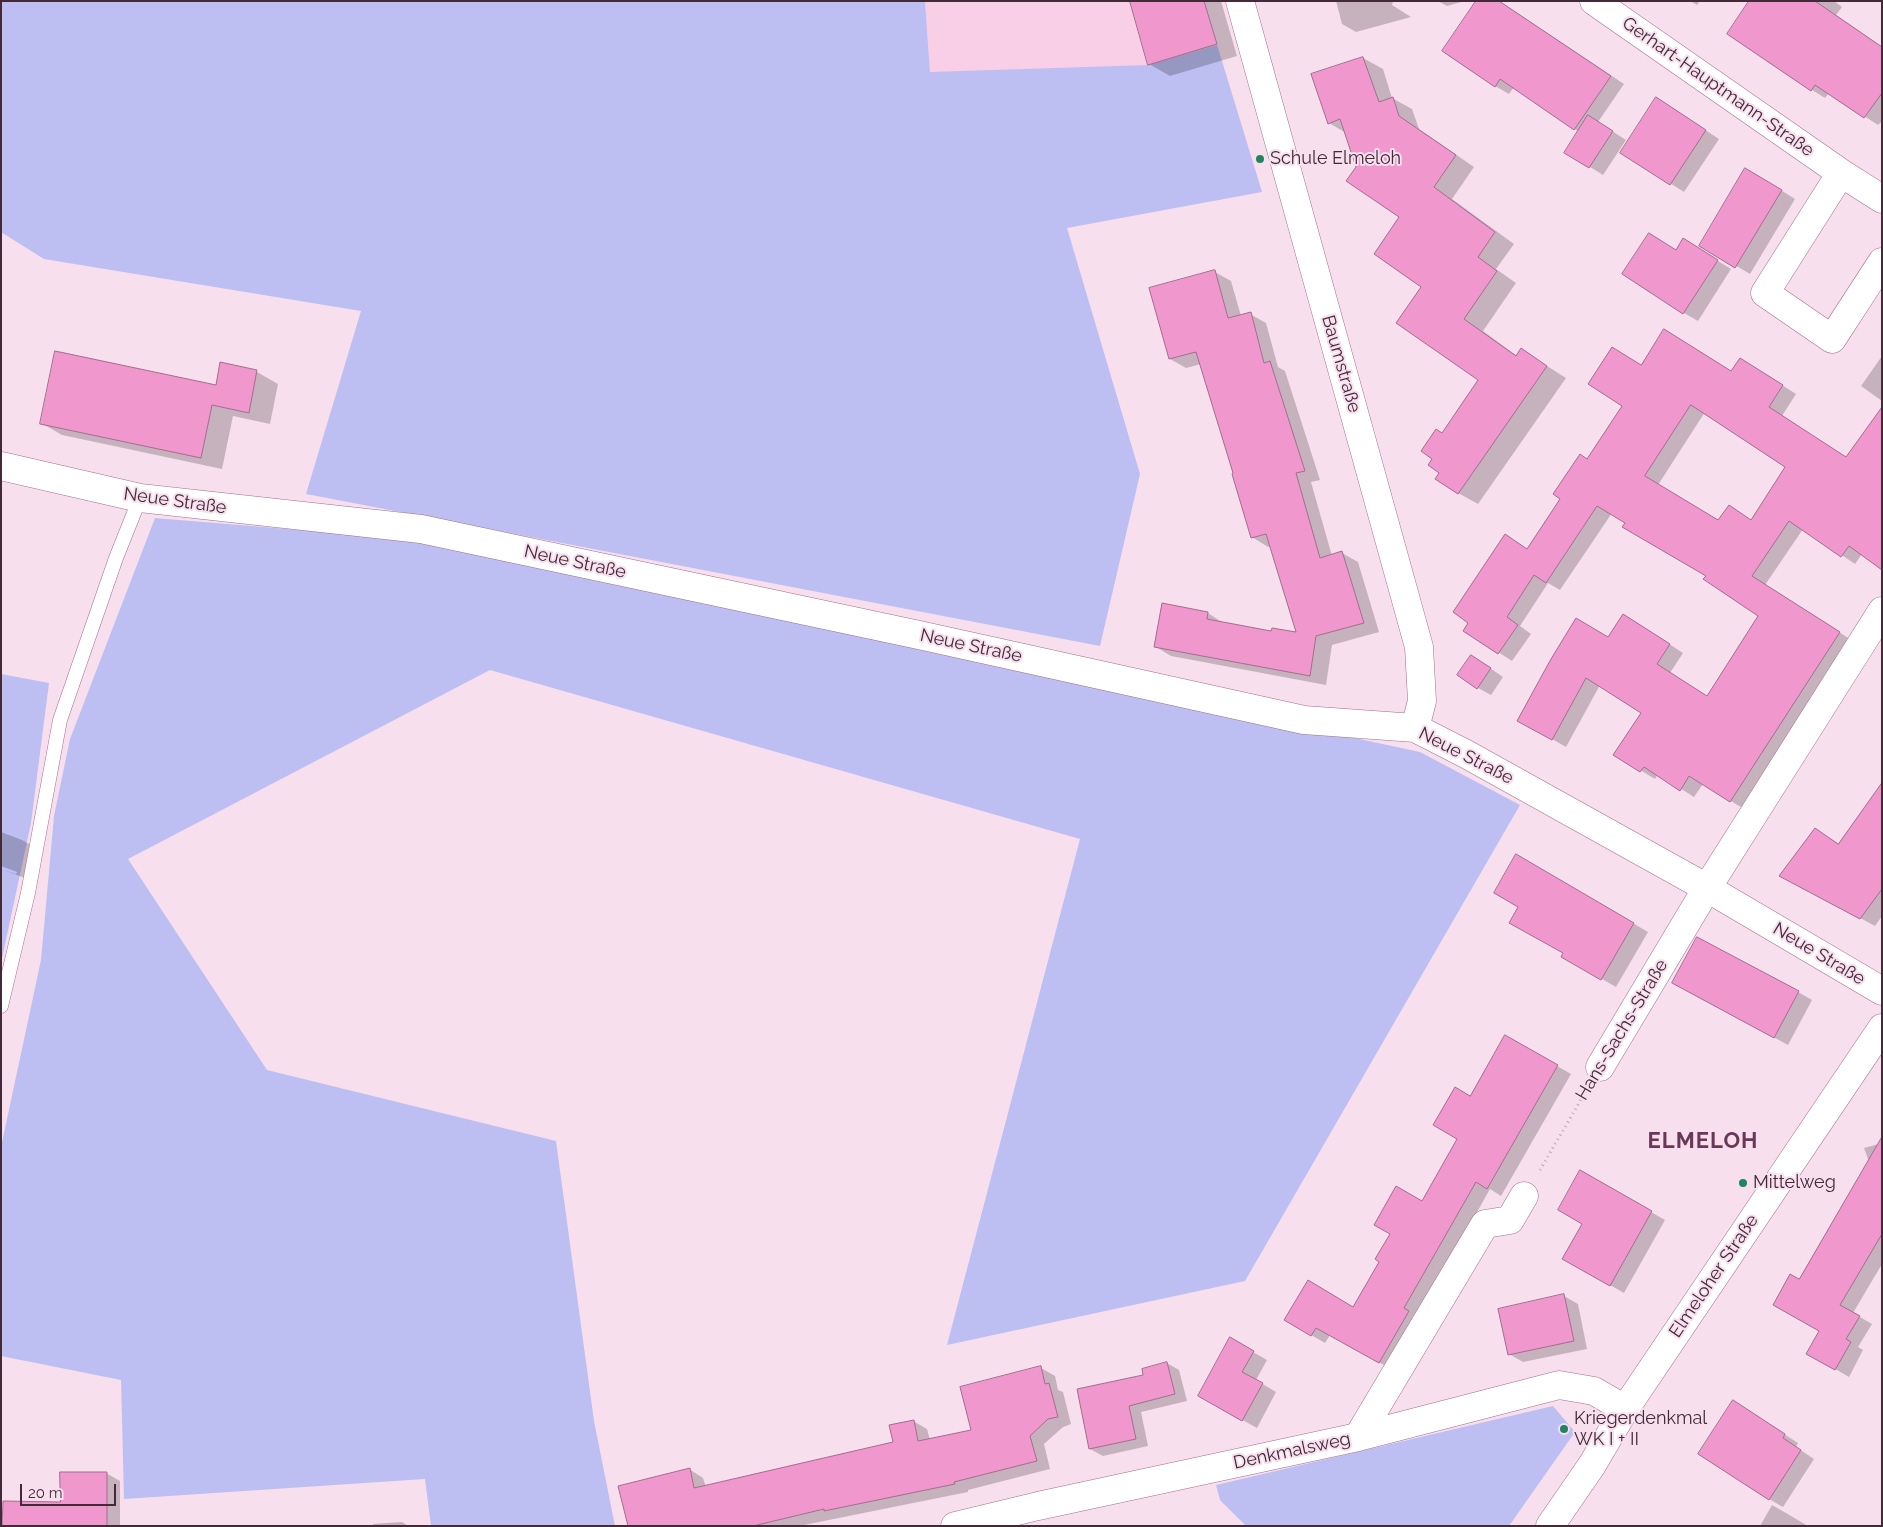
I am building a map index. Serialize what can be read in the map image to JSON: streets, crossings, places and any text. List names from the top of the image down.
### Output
{
  "streets": {
    "street": [
      "Gerhart-Hauptmann-Straße",
      "Baumstraße",
      "Neue Straße",
      "Hans-Sachs-Straße",
      "Elmeloher Straße",
      "Denkmalsweg"
    ]
  },
  "crossings": [
    ["Baumstraße", "Neue Straße"],
    ["Neue Straße", "Hans-Sachs-Straße"],
    ["Elmeloher Straße", "Denkmalsweg"]
  ],
  "districts": ["ELMELOH"],
  "places": ["Schule Elmeloh", "Mittelweg", "Kriegerdenkmal WK I + II"],
  "scale_bar": "20 m"
}
